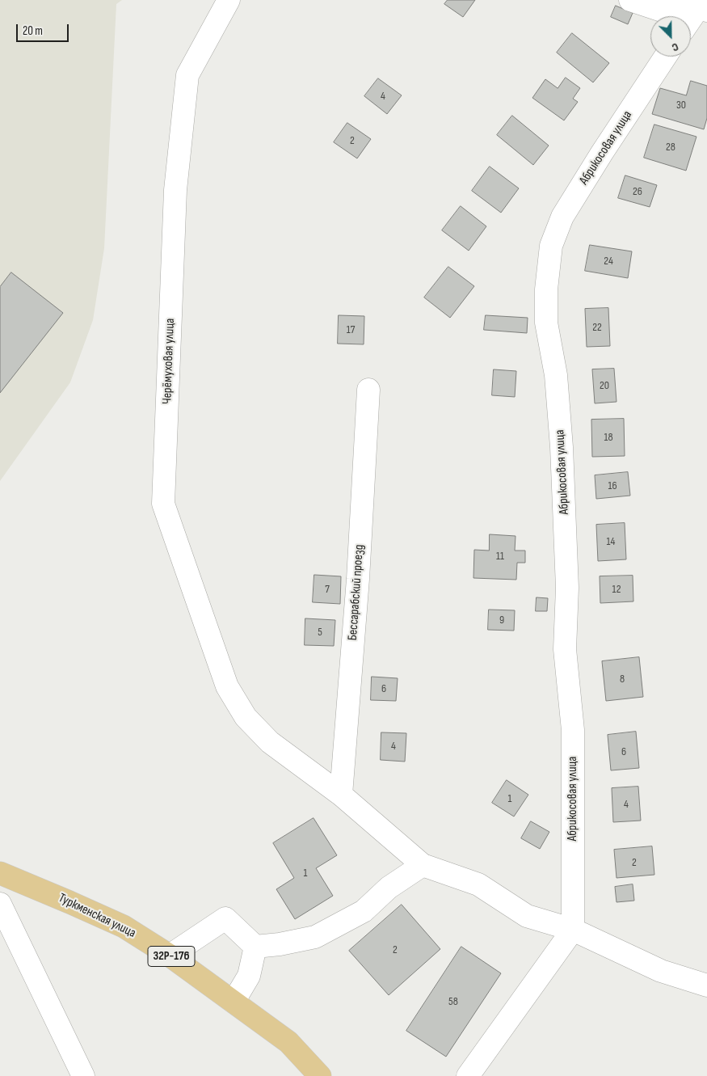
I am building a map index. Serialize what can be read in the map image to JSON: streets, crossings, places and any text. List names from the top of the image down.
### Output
{
  "streets": {
    "main road": ["Туркменская улица", "32Р-176"],
    "street": ["Абрикосовая улица", "Черёмуховая улица", "Бессарабский проезд"]
  },
  "crossings": [
    ["Черёмуховая улица", "Бессарабский проезд"]
  ],
  "house_numbers": [
    "4",
    "30",
    "2",
    "28",
    "26",
    "24",
    "22",
    "17",
    "20",
    "18",
    "16",
    "14",
    "11",
    "7",
    "12",
    "9",
    "5",
    "8",
    "6",
    "4",
    "6",
    "1",
    "4",
    "2",
    "1",
    "2",
    "58"
  ],
  "scale_bar": "20 m",
  "north": "bottom right"
}
